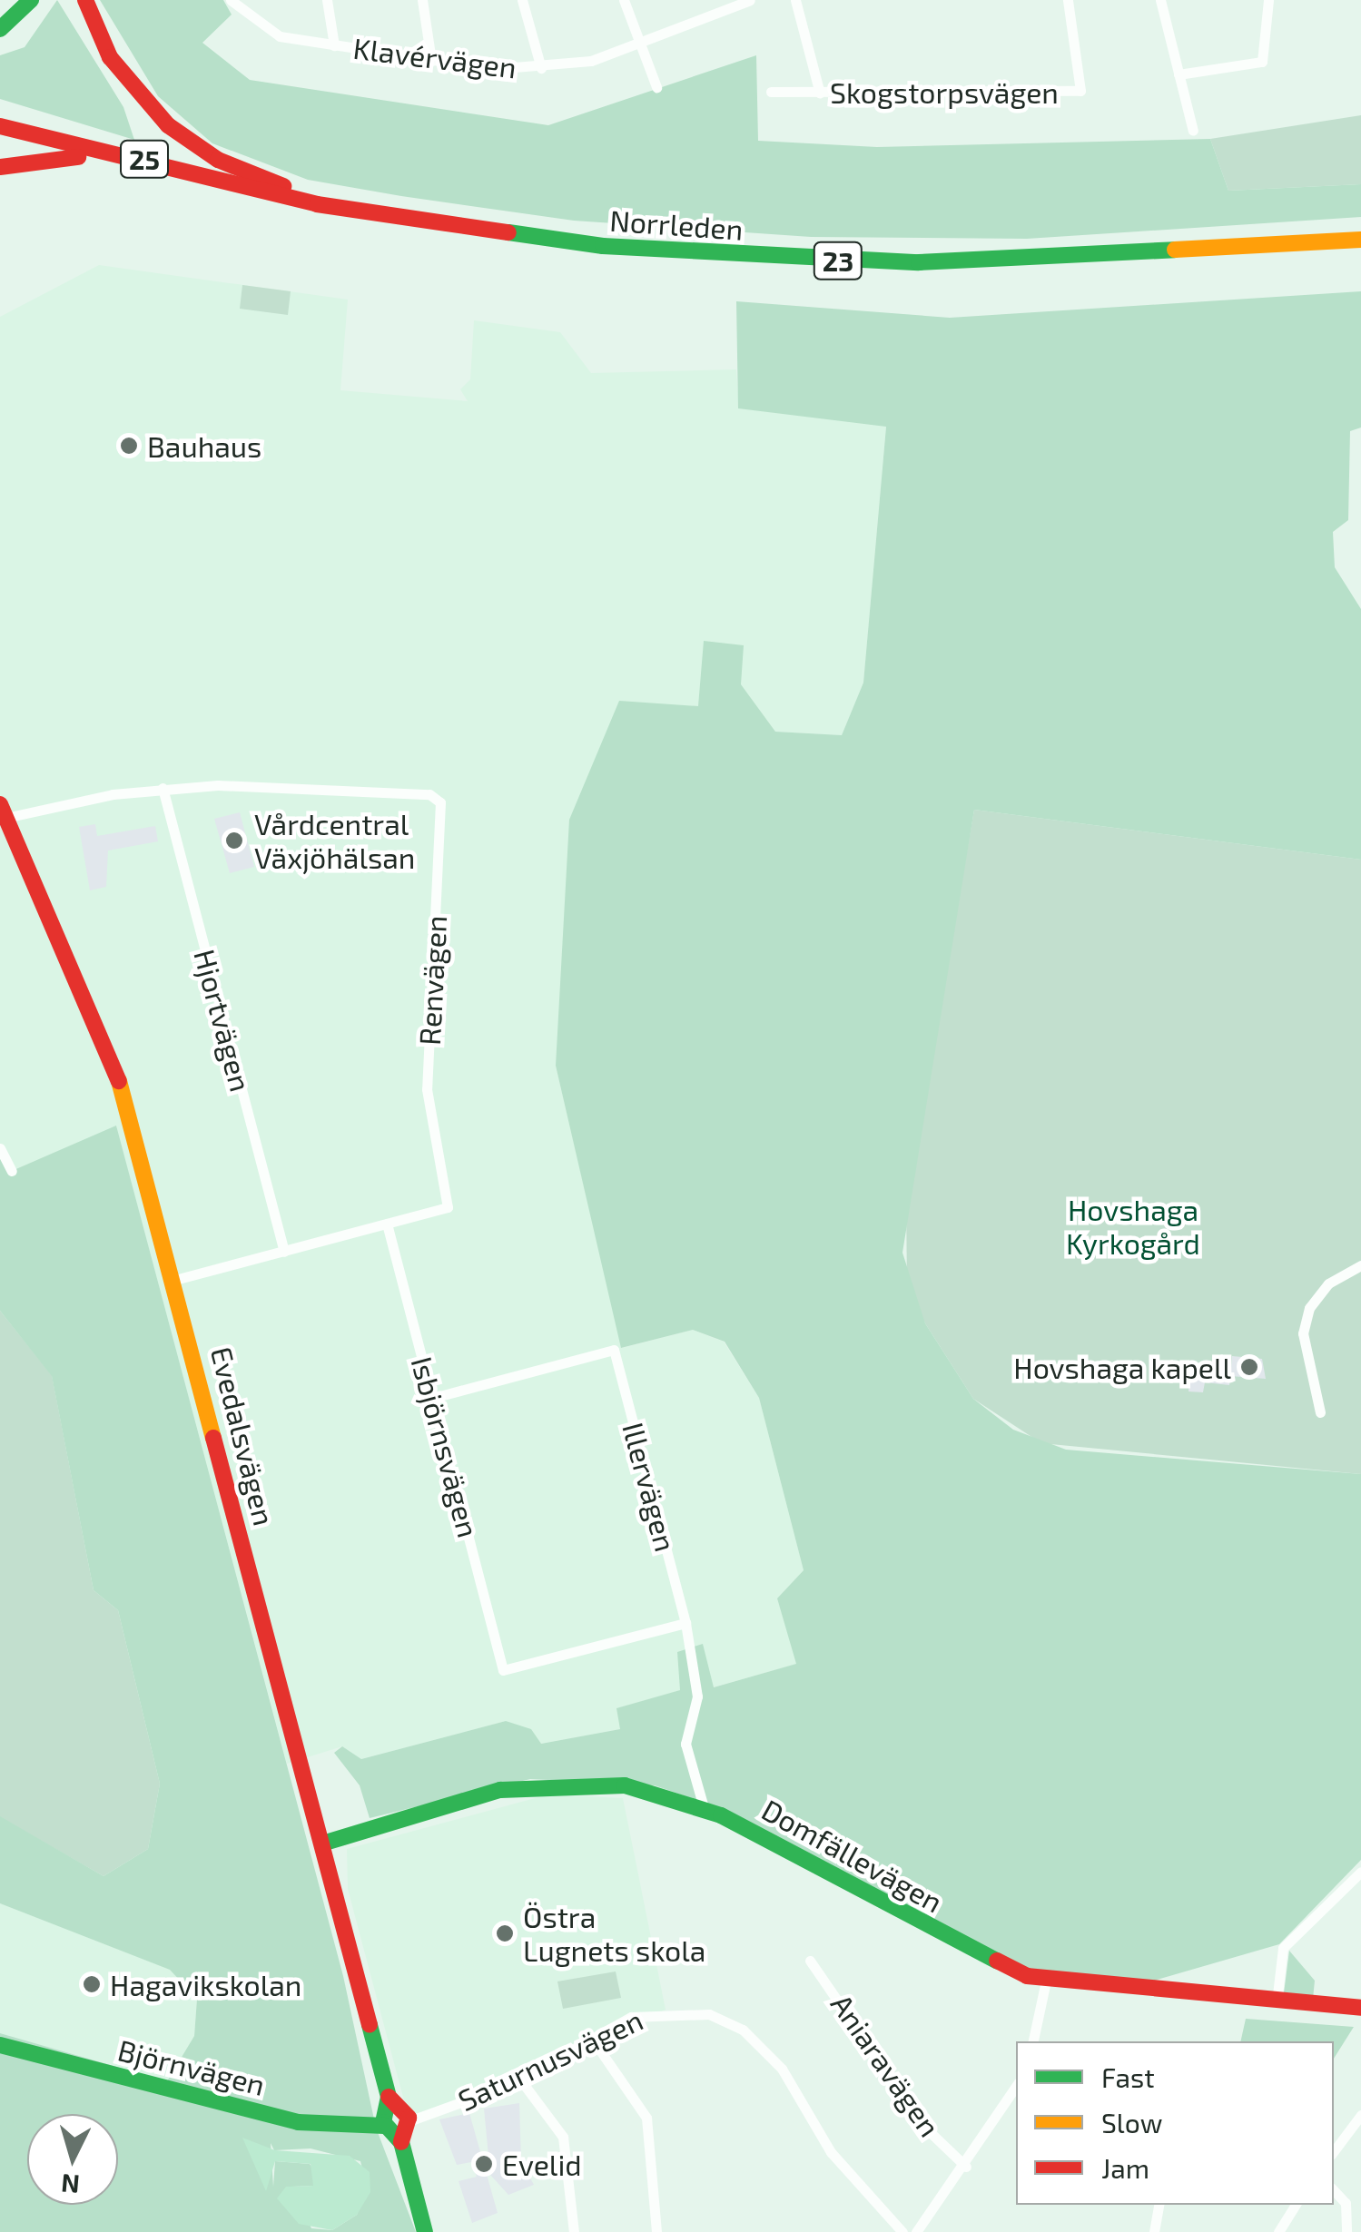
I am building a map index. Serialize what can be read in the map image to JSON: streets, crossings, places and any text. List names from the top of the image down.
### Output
{
  "streets": {
    "main road": [
      "25",
      "Norrleden",
      "23",
      "Evedalsvägen",
      "Domfällevägen",
      "Björnvägen"
    ],
    "street": [
      "Klavérvägen",
      "Skogstorpsvägen",
      "Renvägen",
      "Hjortvägen",
      "Isbjörnsvägen",
      "Illervägen",
      "Saturnusvägen",
      "Aniaravägen"
    ]
  },
  "crossings": [
    ["Norrleden", "23"],
    ["Renvägen", "Hjortvägen"],
    ["Renvägen", "Evedalsvägen"],
    ["Renvägen", "Isbjörnsvägen"],
    ["Evedalsvägen", "Domfällevägen"],
    ["Evedalsvägen", "Saturnusvägen"],
    ["Evedalsvägen", "Björnvägen"],
    ["Isbjörnsvägen", "Illervägen"],
    ["Saturnusvägen", "Björnvägen"]
  ],
  "parks": ["Hovshaga Kyrkogård"],
  "places": [
    "Bauhaus",
    "Vårdcentral Växjöhälsan",
    "Hovshaga kapell",
    "Östra Lugnets skola",
    "Hagavikskolan",
    "Evelid"
  ],
  "legend": ["Fast", "Slow", "Jam"],
  "north": "bottom"
}
